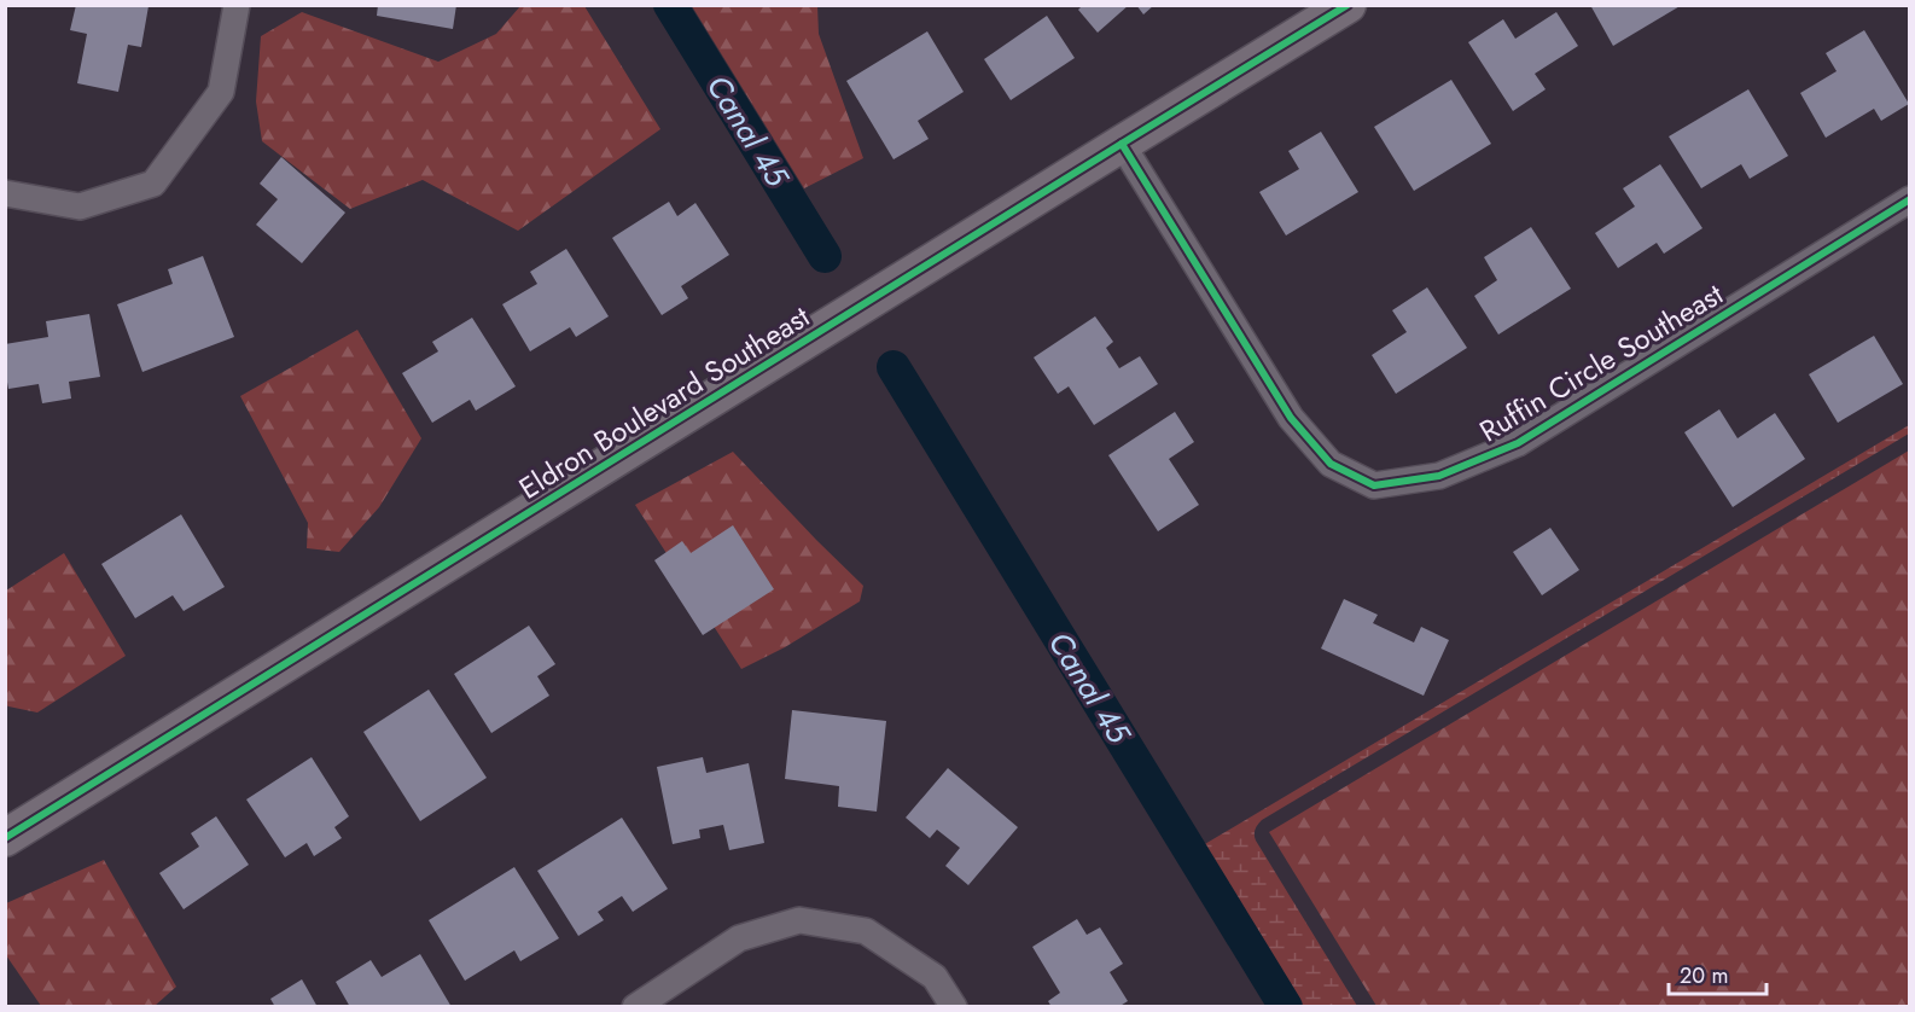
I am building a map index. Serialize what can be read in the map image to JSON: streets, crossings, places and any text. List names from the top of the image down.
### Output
{
  "streets": {
    "street": ["Ruffin Circle Southeast", "Eldron Boulevard Southeast"]
  },
  "crossings": [
    ["Ruffin Circle Southeast", "Eldron Boulevard Southeast"]
  ],
  "water": ["Canal 45"],
  "scale_bar": "20 m"
}
